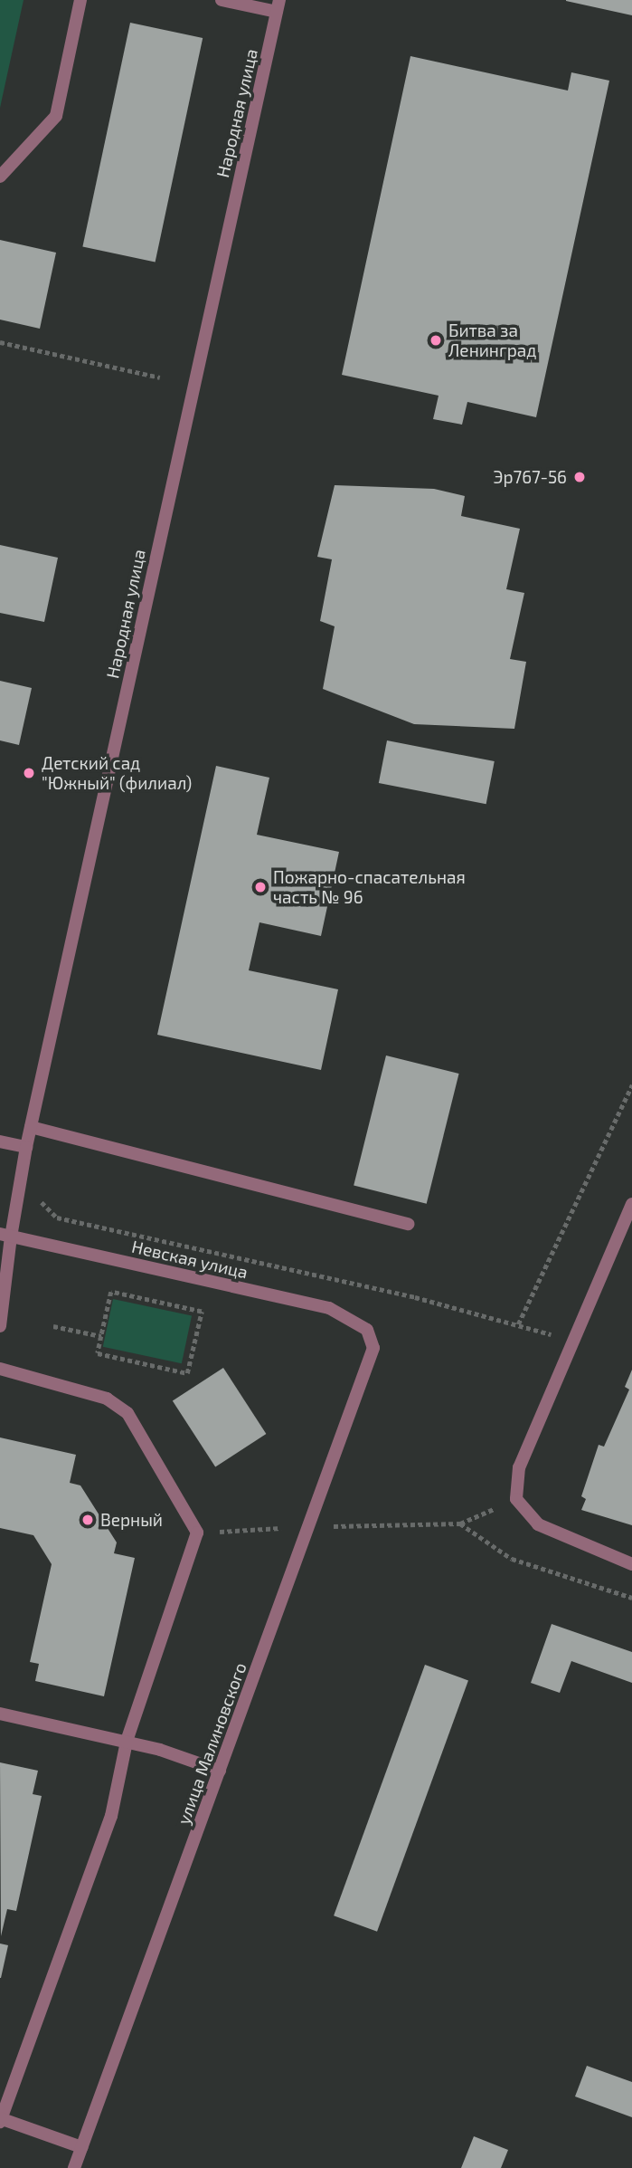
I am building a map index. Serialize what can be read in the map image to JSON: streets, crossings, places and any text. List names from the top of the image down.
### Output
{
  "streets": {
    "street": ["Народная улица", "Невская улица", "улица Малиновского"]
  },
  "crossings": [
    ["Народная улица", "Невская улица"],
    ["Невская улица", "улица Малиновского"]
  ],
  "places": [
    "Битва за Ленинград",
    "Эр767-56",
    "Детский сад \"Южный\" (филиал)",
    "Пожарно-спасательная часть № 96",
    "Верный"
  ]
}
